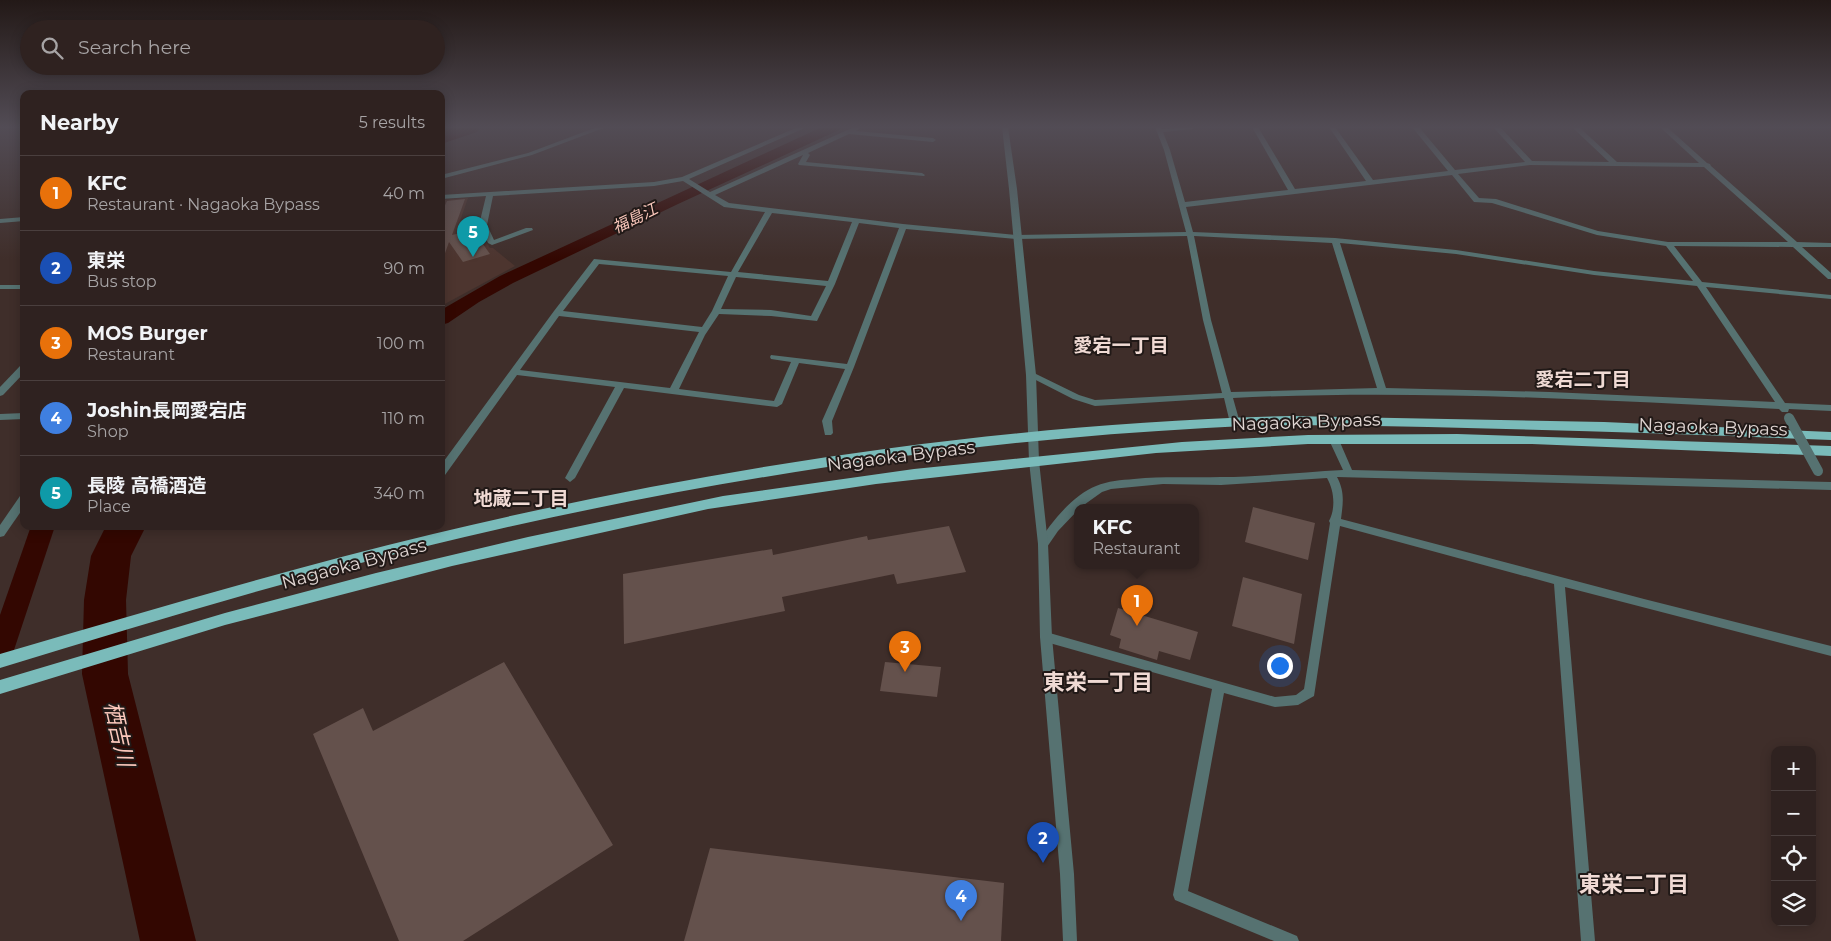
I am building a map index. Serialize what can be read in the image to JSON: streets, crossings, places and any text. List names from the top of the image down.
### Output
{
  "streets": {
    "highway": ["Nagaoka Bypass"]
  },
  "districts": [
    "愛宕一丁目",
    "愛宕二丁目",
    "地蔵二丁目",
    "東栄一丁目",
    "東栄二丁目"
  ],
  "water": ["福島江", "栖吉川"],
  "page": {
    "search": "Search here",
    "heading": ["Nearby", "5 results"],
    "list": [
      {
        "mark": "1",
        "name": "KFC",
        "note": "Restaurant · Nagaoka Bypass",
        "value": "40 m"
      },
      {
        "mark": "2",
        "name": "東栄",
        "note": "Bus stop",
        "value": "90 m"
      },
      {
        "mark": "3",
        "name": "MOS Burger",
        "note": "Restaurant",
        "value": "100 m"
      },
      {
        "mark": "4",
        "name": "Joshin長岡愛宕店",
        "note": "Shop",
        "value": "110 m"
      },
      {
        "mark": "5",
        "name": "長陵 高橋酒造",
        "note": "Place",
        "value": "340 m"
      }
    ],
    "pins": [
      "5",
      "1",
      "3",
      "2",
      "4"
    ],
    "popup": ["KFC", "Restaurant"],
    "map_buttons": ["+", "−"]
  }
}
